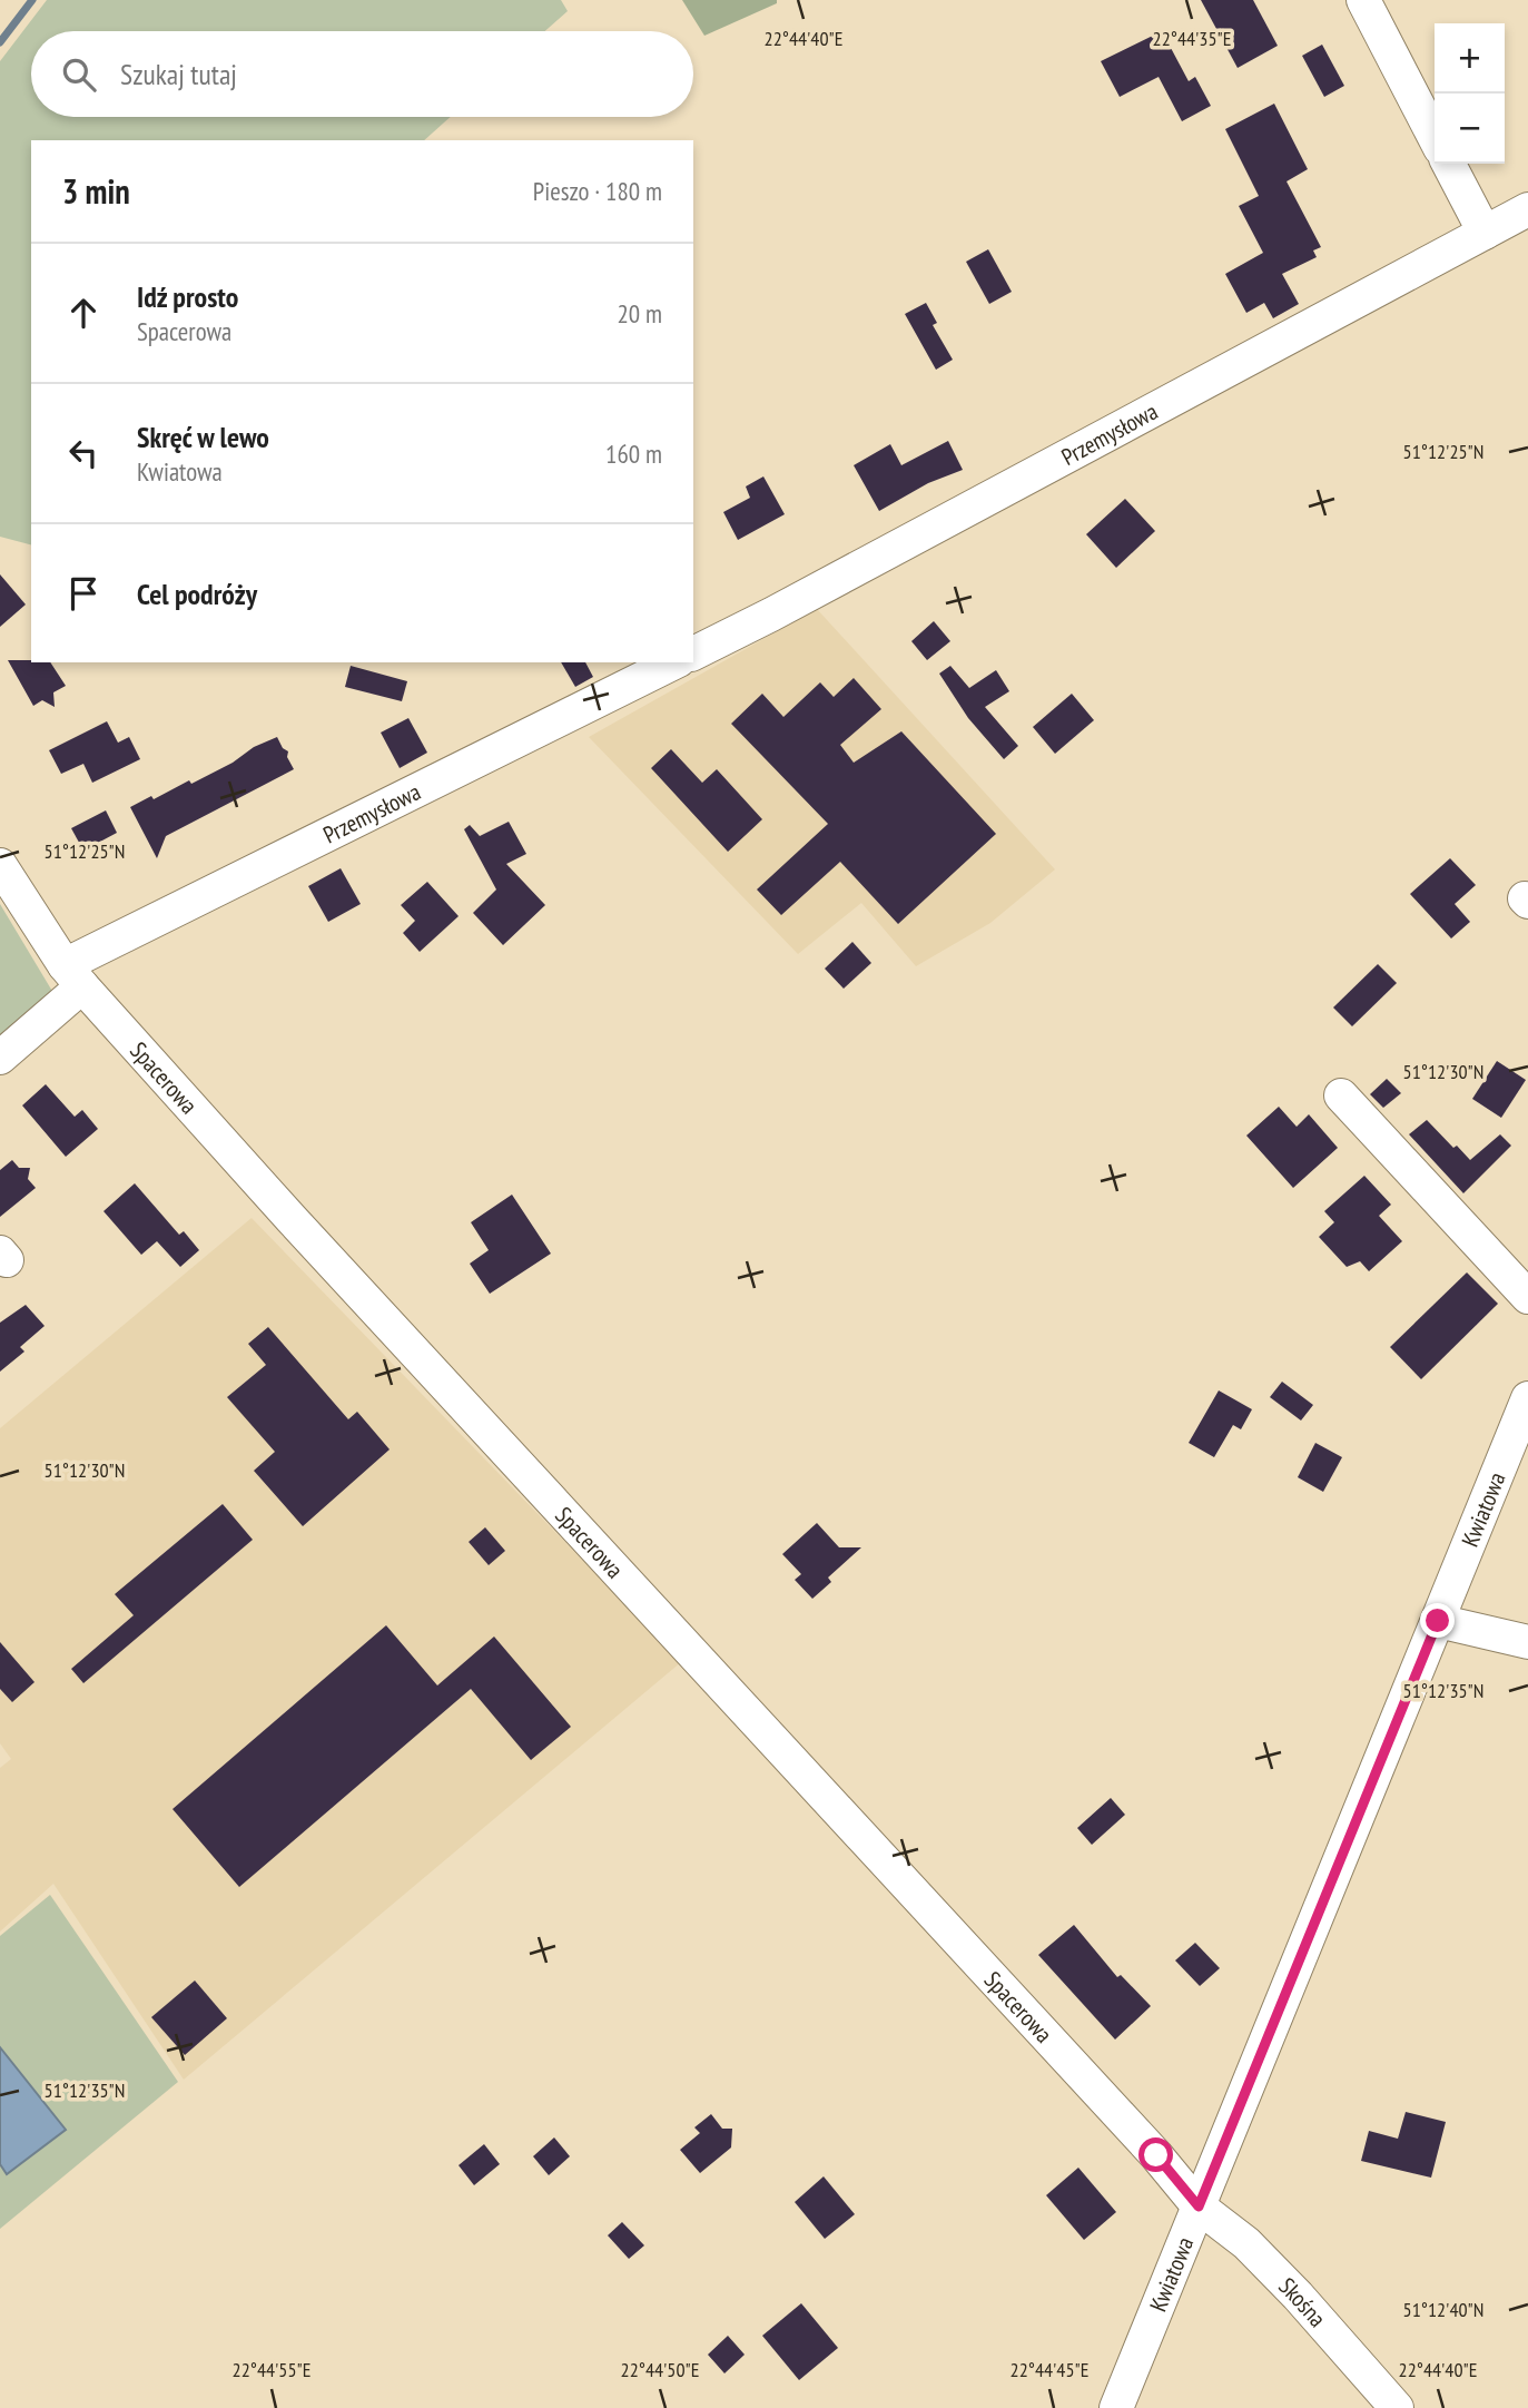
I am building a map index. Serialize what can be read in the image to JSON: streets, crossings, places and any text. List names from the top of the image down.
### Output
{
  "streets": {
    "street": [
      "Przemysłowa",
      "Spacerowa",
      "Kwiatowa",
      "Skośna"
    ]
  },
  "crossings": [
    ["Przemysłowa", "Spacerowa"],
    ["Spacerowa", "Kwiatowa"],
    ["Spacerowa", "Skośna"],
    ["Kwiatowa", "Skośna"]
  ],
  "page": {
    "map_buttons": ["+", "−"],
    "search": "Szukaj tutaj",
    "heading": ["3 min", "Pieszo · 180 m"],
    "list": [
      ["Idź prosto", "Spacerowa", "20 m"],
      ["Skręć w lewo", "Kwiatowa", "160 m"],
      "Cel podróży"
    ]
  },
  "coordinates": [
    "22°44'40\"E",
    "22°44'35\"E",
    "51°12'25\"N",
    "51°12'30\"N",
    "51°12'35\"N",
    "51°12'40\"N",
    "22°44'55\"E",
    "22°44'50\"E",
    "22°44'45\"E"
  ]
}
